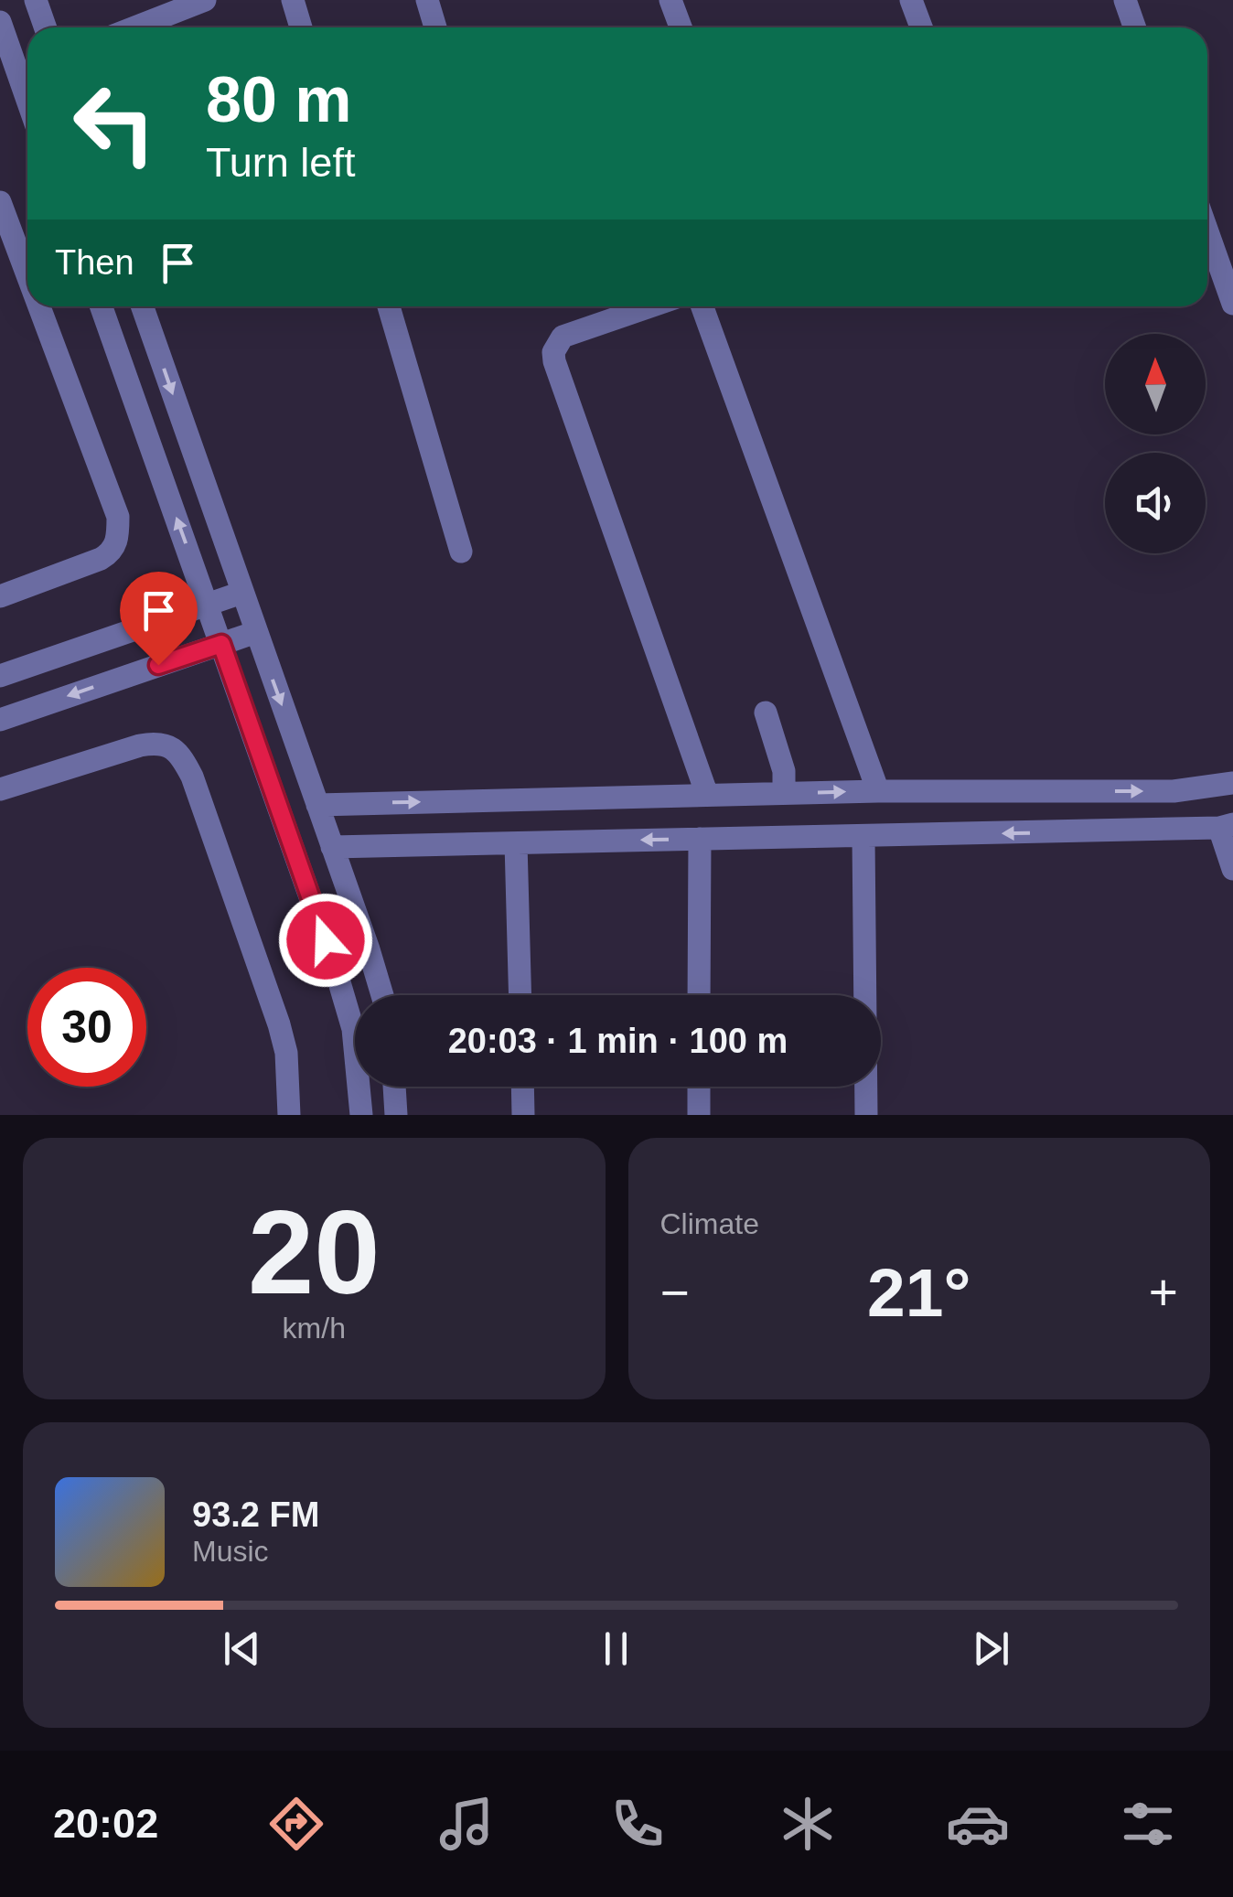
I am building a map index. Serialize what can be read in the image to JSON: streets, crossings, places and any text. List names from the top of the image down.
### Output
{
  "north": "top",
  "page": {
    "turn": ["80 m", "Turn left"],
    "then": "Then",
    "limit": "30",
    "trip": "20:03 · 1 min · 100 m",
    "tile": [
      ["20", "km/h"],
      "Climate"
    ],
    "heat": ["−", "21°", "+"],
    "song": ["93.2 FM", "Music"],
    "tabs": "20:02"
  }
}
